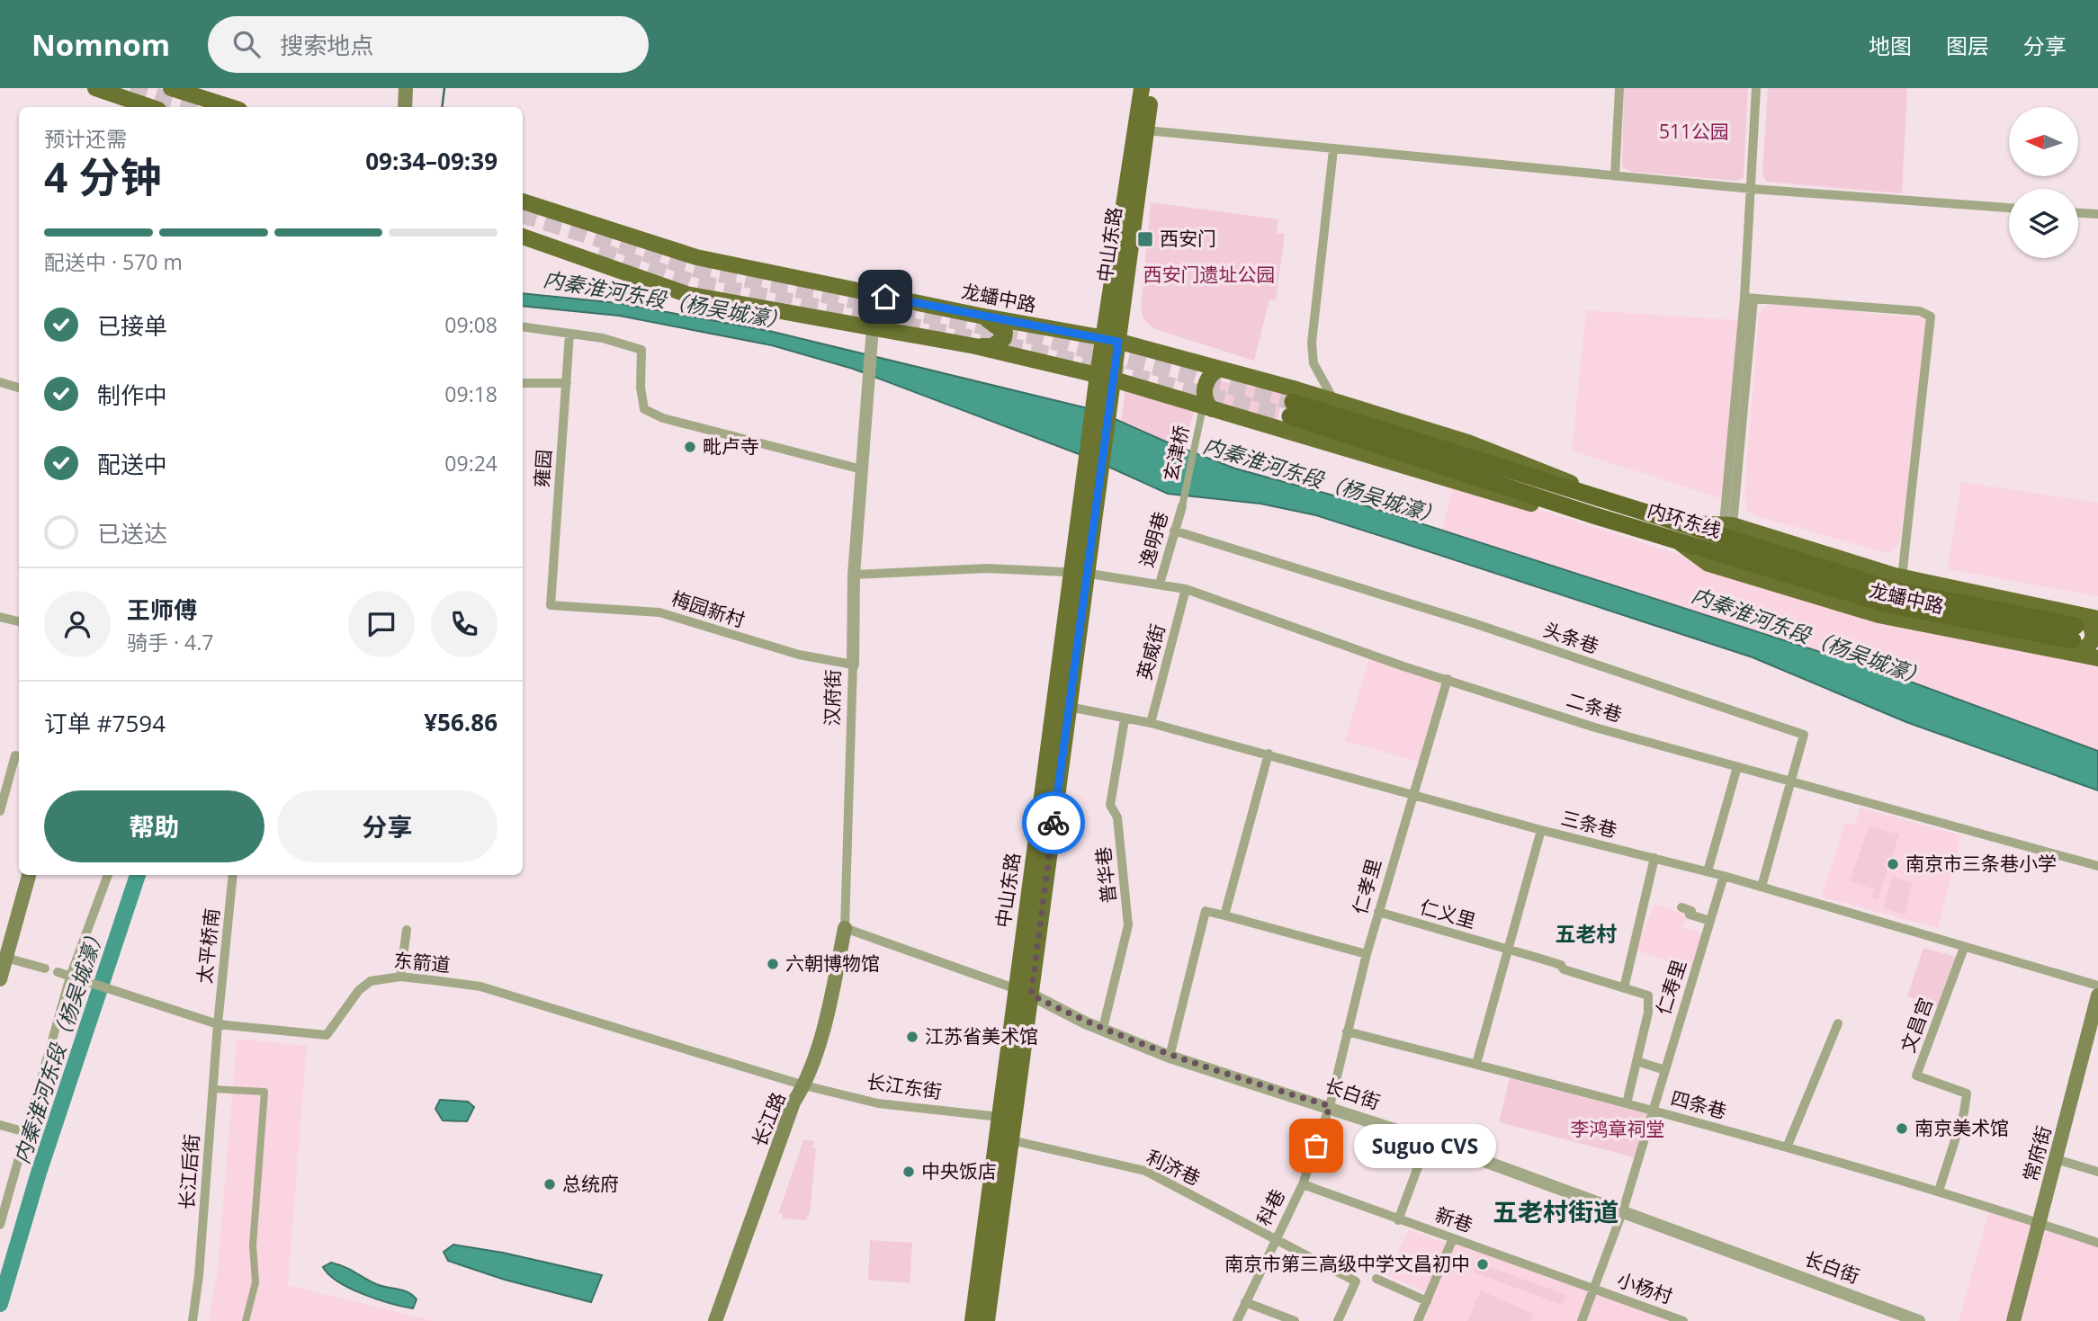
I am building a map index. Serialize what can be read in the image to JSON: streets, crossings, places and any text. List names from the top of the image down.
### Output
{
  "streets": {
    "highway": ["内环东线"],
    "main road": [
      "中山东路",
      "龙蟠中路",
      "长江路",
      "常府街"
    ],
    "street": [
      "玄津桥",
      "雍园",
      "逸明巷",
      "梅园新村",
      "头条巷",
      "英威街",
      "汉府街",
      "二条巷",
      "三条巷",
      "普华巷",
      "仁孝里",
      "仁义里",
      "太平桥南",
      "东箭道",
      "仁寿里",
      "文昌宫",
      "长江东街",
      "长白街",
      "四条巷",
      "利济巷",
      "长江后街",
      "科巷",
      "新巷",
      "小杨村"
    ]
  },
  "crossings": [
    ["中山东路", "龙蟠中路"],
    ["中山东路", "二条巷"],
    ["中山东路", "三条巷"],
    ["中山东路", "长江东街"],
    ["中山东路", "长白街"],
    ["中山东路", "利济巷"],
    ["龙蟠中路", "内环东线"],
    ["玄津桥", "逸明巷"],
    ["雍园", "梅园新村"],
    ["逸明巷", "头条巷"],
    ["逸明巷", "二条巷"],
    ["梅园新村", "汉府街"],
    ["头条巷", "二条巷"],
    ["头条巷", "三条巷"],
    ["英威街", "二条巷"],
    ["英威街", "三条巷"],
    ["汉府街", "长白街"],
    ["汉府街", "长江路"],
    ["二条巷", "仁孝里"],
    ["三条巷", "普华巷"],
    ["三条巷", "仁孝里"],
    ["三条巷", "仁寿里"],
    ["三条巷", "文昌宫"],
    ["普华巷", "长白街"],
    ["仁孝里", "仁义里"],
    ["仁孝里", "长白街"],
    ["仁孝里", "四条巷"],
    ["仁孝里", "科巷"],
    ["太平桥南", "东箭道"],
    ["太平桥南", "长江后街"],
    ["东箭道", "长江东街"],
    ["东箭道", "长江路"],
    ["东箭道", "长江后街"],
    ["仁寿里", "长白街"],
    ["仁寿里", "四条巷"],
    ["仁寿里", "新巷"],
    ["仁寿里", "小杨村"],
    ["文昌宫", "四条巷"],
    ["长江东街", "长江路"],
    ["长白街", "长江路"],
    ["长白街", "科巷"],
    ["四条巷", "常府街"],
    ["利济巷", "科巷"],
    ["科巷", "新巷"],
    ["新巷", "小杨村"]
  ],
  "districts": ["五老村", "五老村街道"],
  "water": ["内秦淮河东段（杨吴城濠）"],
  "parks": ["511公园", "西安门遗址公园", "李鸿章祠堂"],
  "places": {
    "transit": ["西安门"],
    "other": [
      "毗卢寺",
      "南京市三条巷小学",
      "六朝博物馆",
      "江苏省美术馆",
      "南京美术馆",
      "Suguo CVS",
      "中央饭店",
      "总统府",
      "南京市第三高级中学文昌初中"
    ]
  },
  "north": "left",
  "page": {
    "header": "Nomnom",
    "search": "搜索地点",
    "nav": ["地图", "图层", "分享"],
    "heading": ["4 分钟", "预计还需", "09:34–09:39"],
    "panel": [
      "王师傅",
      "骑手 · 4.7",
      "订单 #7594",
      "¥56.86"
    ],
    "bar": "配送中 · 570 m",
    "list": [
      ["已接单", "09:08"],
      ["制作中", "09:18"],
      ["配送中", "09:24"],
      "已送达"
    ],
    "buttons": ["帮助", "分享"],
    "bubble": "Suguo CVS"
  }
}
